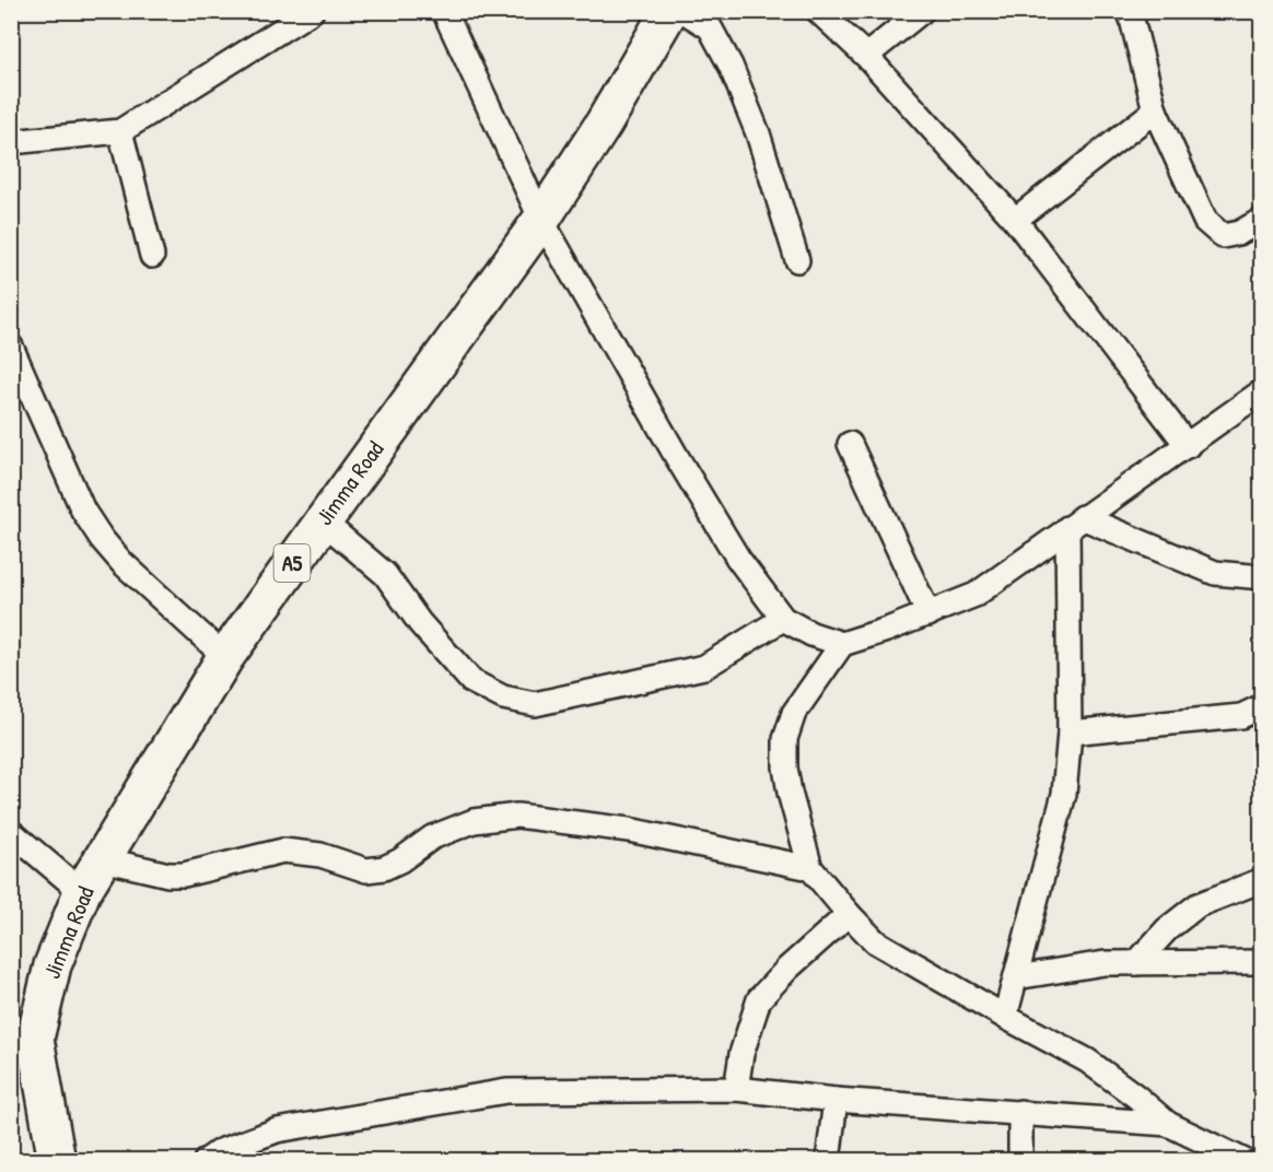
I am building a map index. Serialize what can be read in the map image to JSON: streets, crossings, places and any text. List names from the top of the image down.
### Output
{
  "streets": {
    "highway": ["Jimma Road", "A5"]
  }
}
